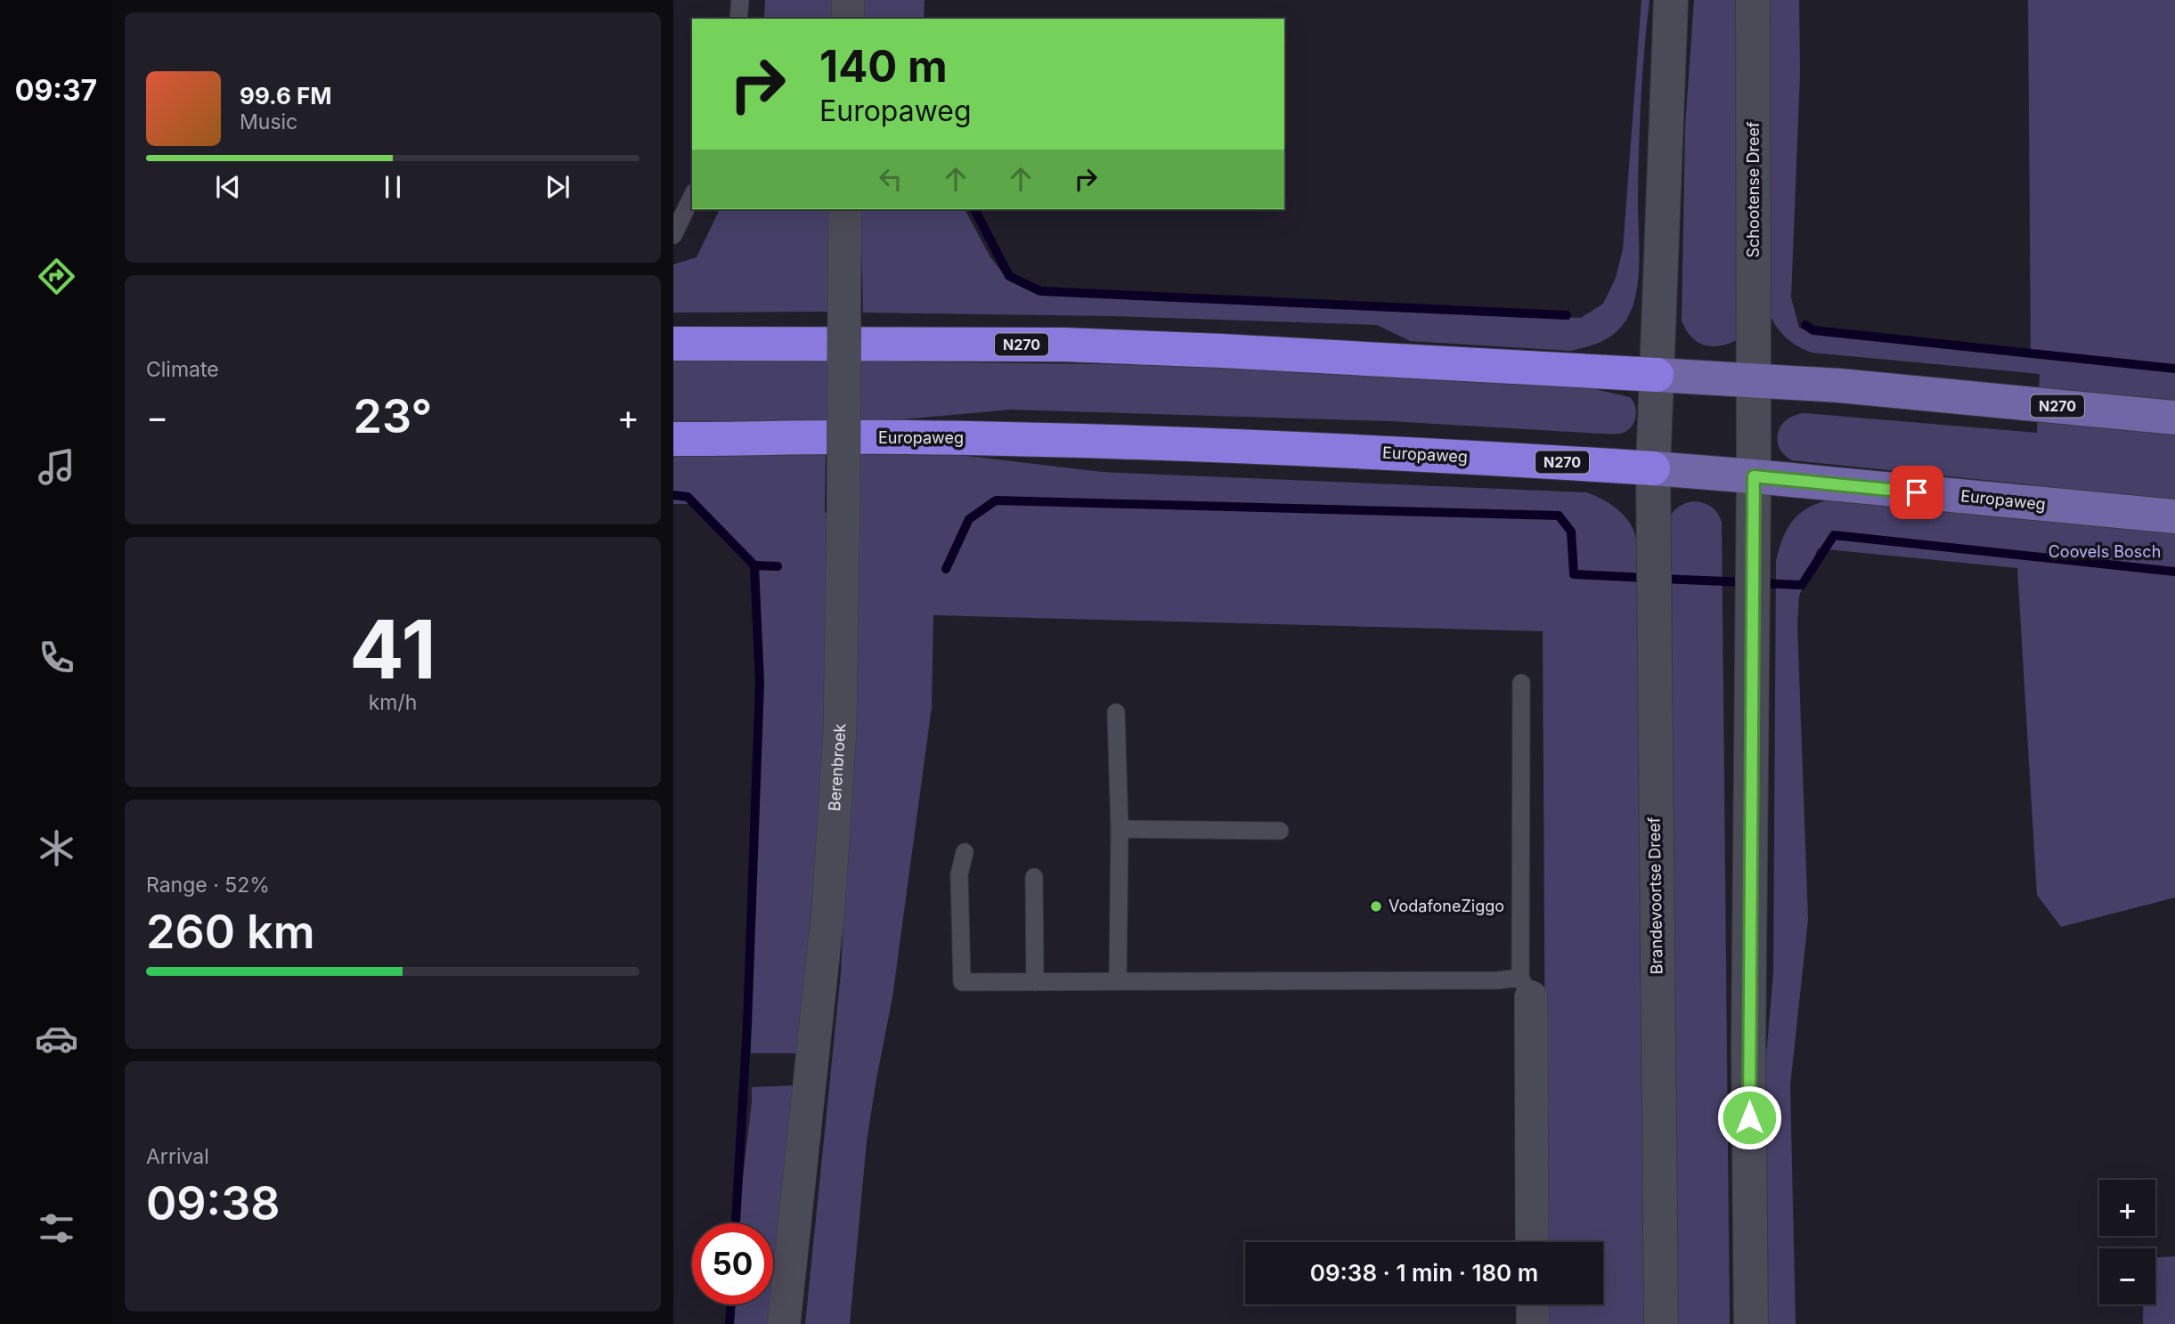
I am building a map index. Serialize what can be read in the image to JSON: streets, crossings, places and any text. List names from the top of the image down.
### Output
{
  "streets": {
    "highway": ["N270", "Europaweg"],
    "main road": ["Schootense Dreef", "Brandevoortse Dreef"],
    "street": ["Berenbroek"]
  },
  "crossings": [
    ["Schootense Dreef", "N270"],
    ["Schootense Dreef", "Europaweg"],
    ["N270", "Brandevoortse Dreef"],
    ["Europaweg", "Brandevoortse Dreef"]
  ],
  "parks": ["Coovels Bosch"],
  "places": ["VodafoneZiggo"],
  "page": {
    "tabs": "09:37",
    "turn": ["140 m", "Europaweg"],
    "song": ["99.6 FM", "Music"],
    "tile": [
      "Climate",
      ["41", "km/h"],
      ["Range · 52%", "260 km"],
      ["Arrival", "09:38"]
    ],
    "heat": ["−", "23°", "+"],
    "map_buttons": ["+", "−"],
    "limit": "50",
    "trip": "09:38 · 1 min · 180 m"
  }
}
